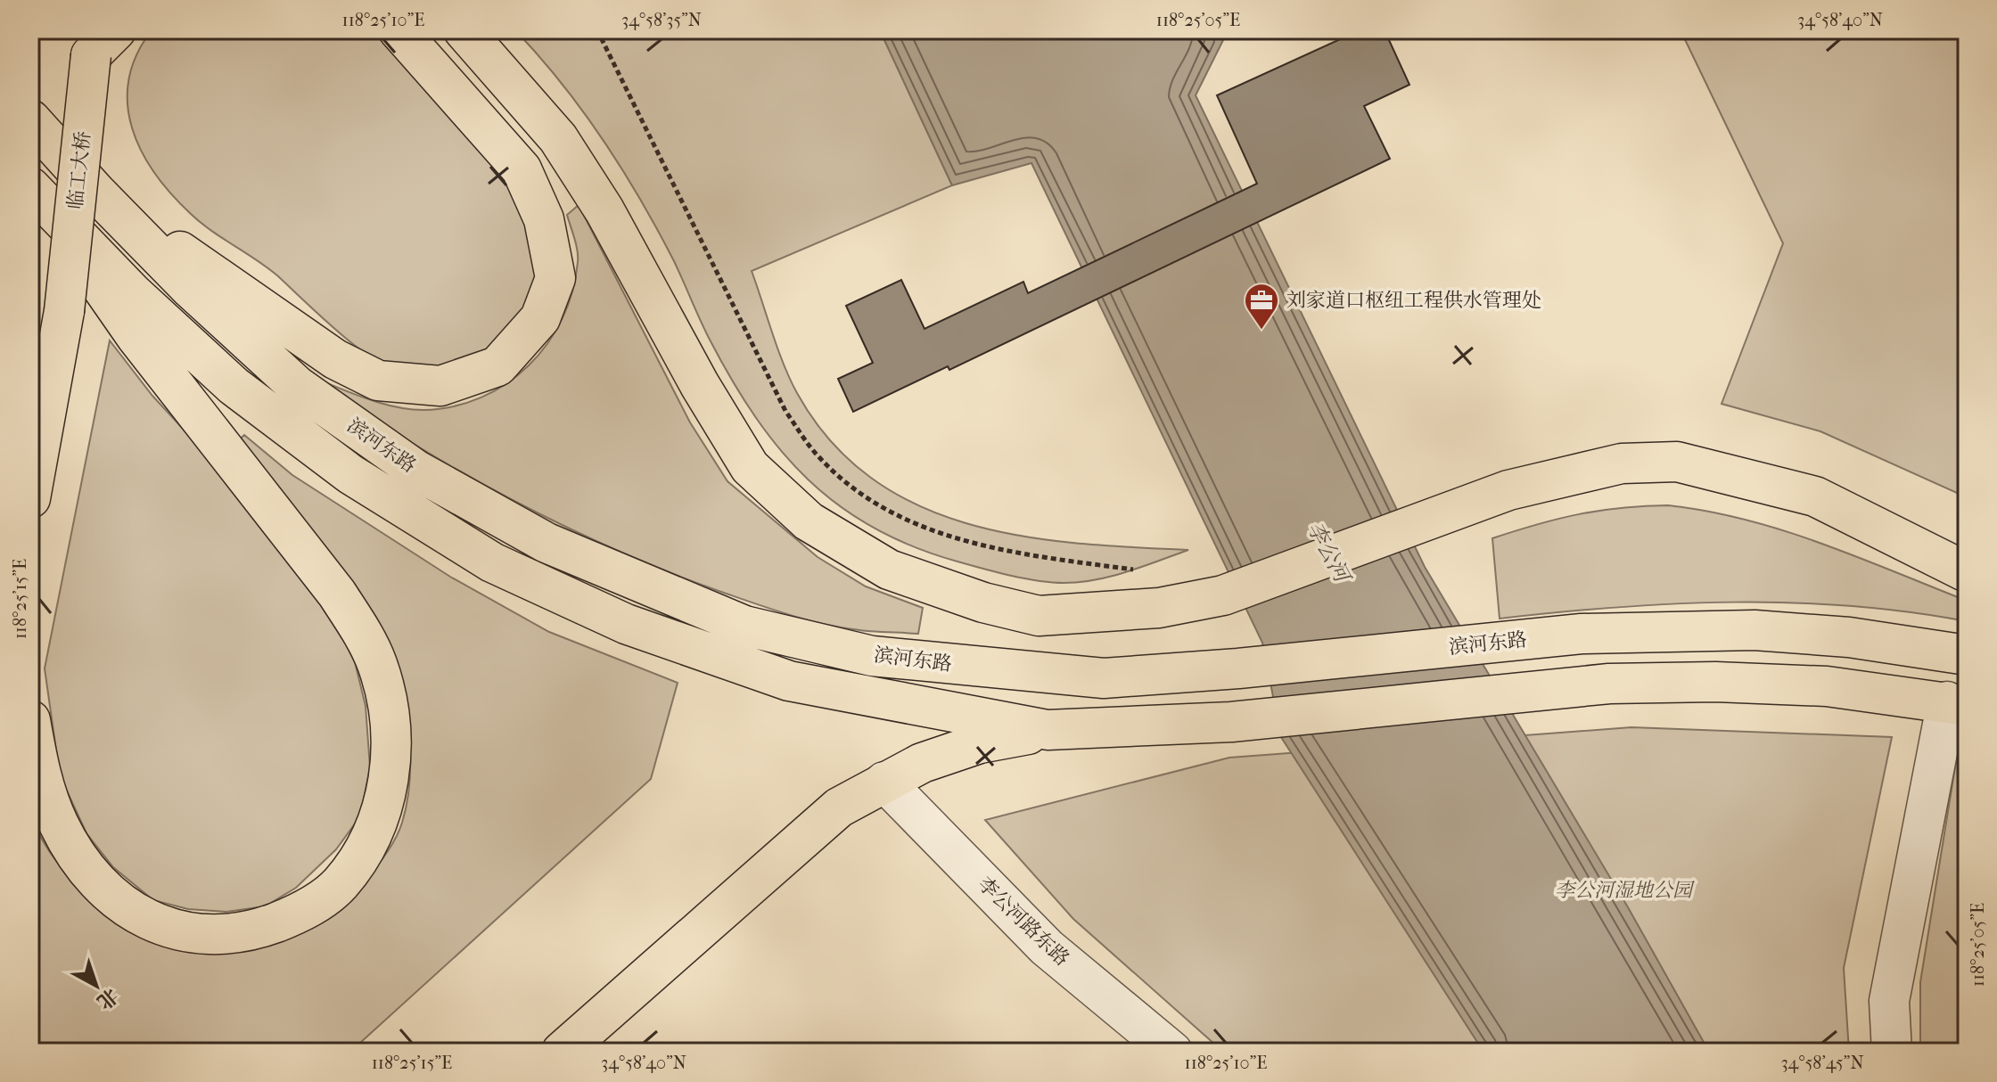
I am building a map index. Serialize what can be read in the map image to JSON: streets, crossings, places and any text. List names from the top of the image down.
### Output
{
  "streets": {
    "main road": ["临工大桥", "滨河东路"],
    "street": ["李公河路东路"]
  },
  "water": ["李公河"],
  "parks": ["李公河湿地公园"],
  "places": {
    "office": ["刘家道口枢纽工程供水管理处"]
  },
  "north": "bottom right",
  "coordinates": [
    "118°25'10\"E",
    "34°58'35\"N",
    "118°25'05\"E",
    "34°58'40\"N",
    "118°25'15\"E",
    "34°58'45\"N"
  ]
}
